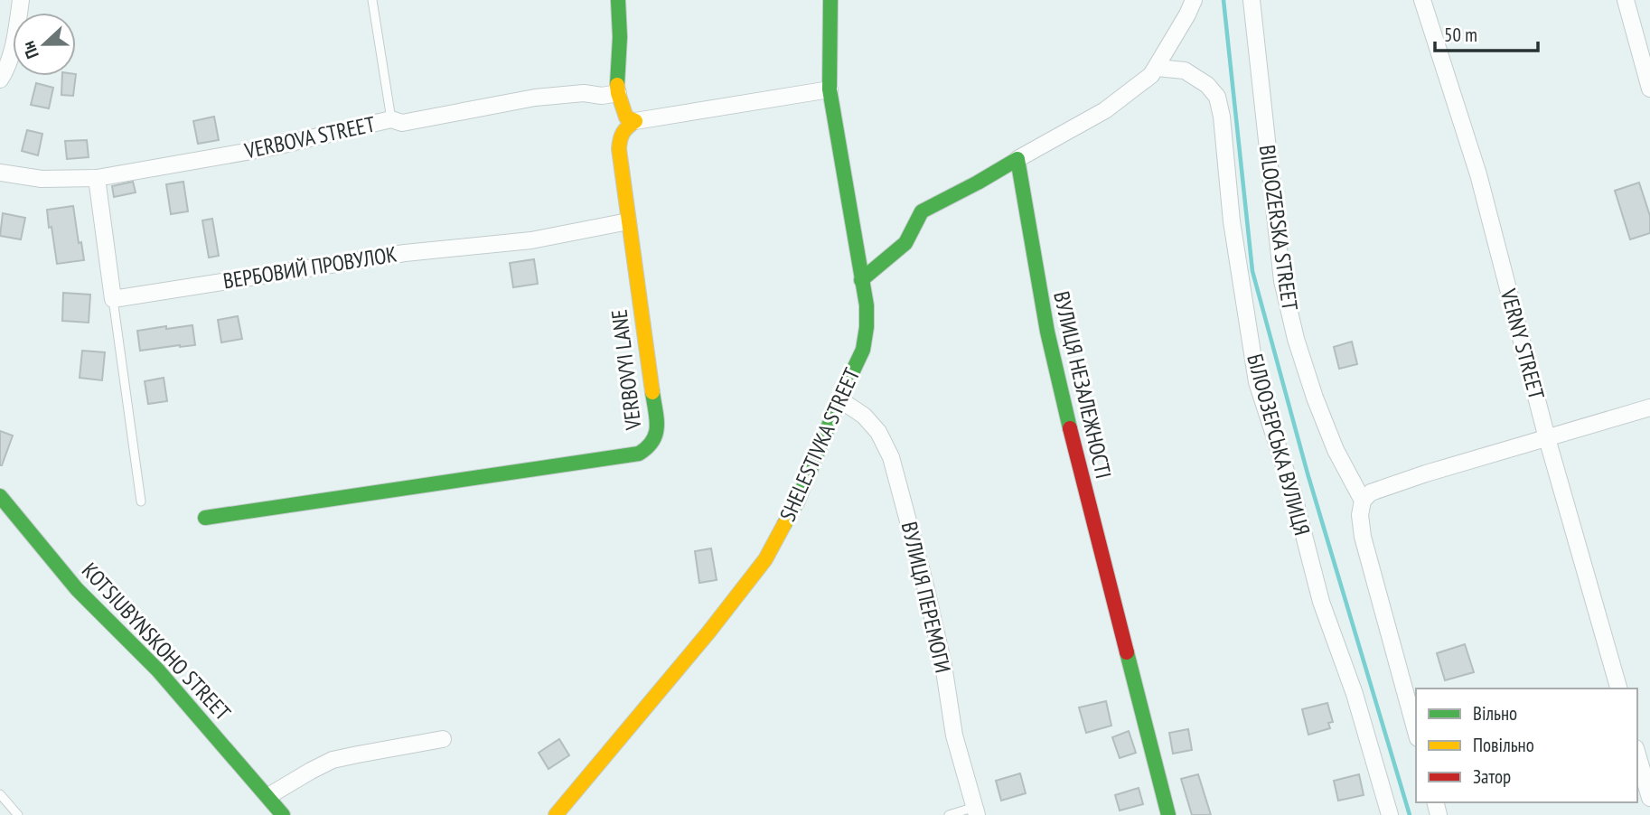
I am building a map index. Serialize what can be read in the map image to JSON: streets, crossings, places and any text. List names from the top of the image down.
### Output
{
  "streets": {
    "street": [
      "VERBOVA STREET",
      "BILOOZERSKA STREET",
      "ВЕРБОВИЙ ПРОВУЛОК",
      "VERNY STREET",
      "VERBOVYI LANE",
      "ВУЛИЦЯ НЕЗАЛЕЖНОСТІ",
      "SHELESTIVKA STREET",
      "БІЛООЗЕРСЬКА ВУЛИЦЯ",
      "ВУЛИЦЯ ПЕРЕМОГИ",
      "KOTSIUBYNSKOHO STREET"
    ]
  },
  "crossings": [
    ["ВЕРБОВИЙ ПРОВУЛОК", "VERBOVYI LANE"],
    ["SHELESTIVKA STREET", "ВУЛИЦЯ ПЕРЕМОГИ"]
  ],
  "legend": ["Вільно", "Повільно", "Затор"],
  "scale_bar": "50 m",
  "north": "left"
}
